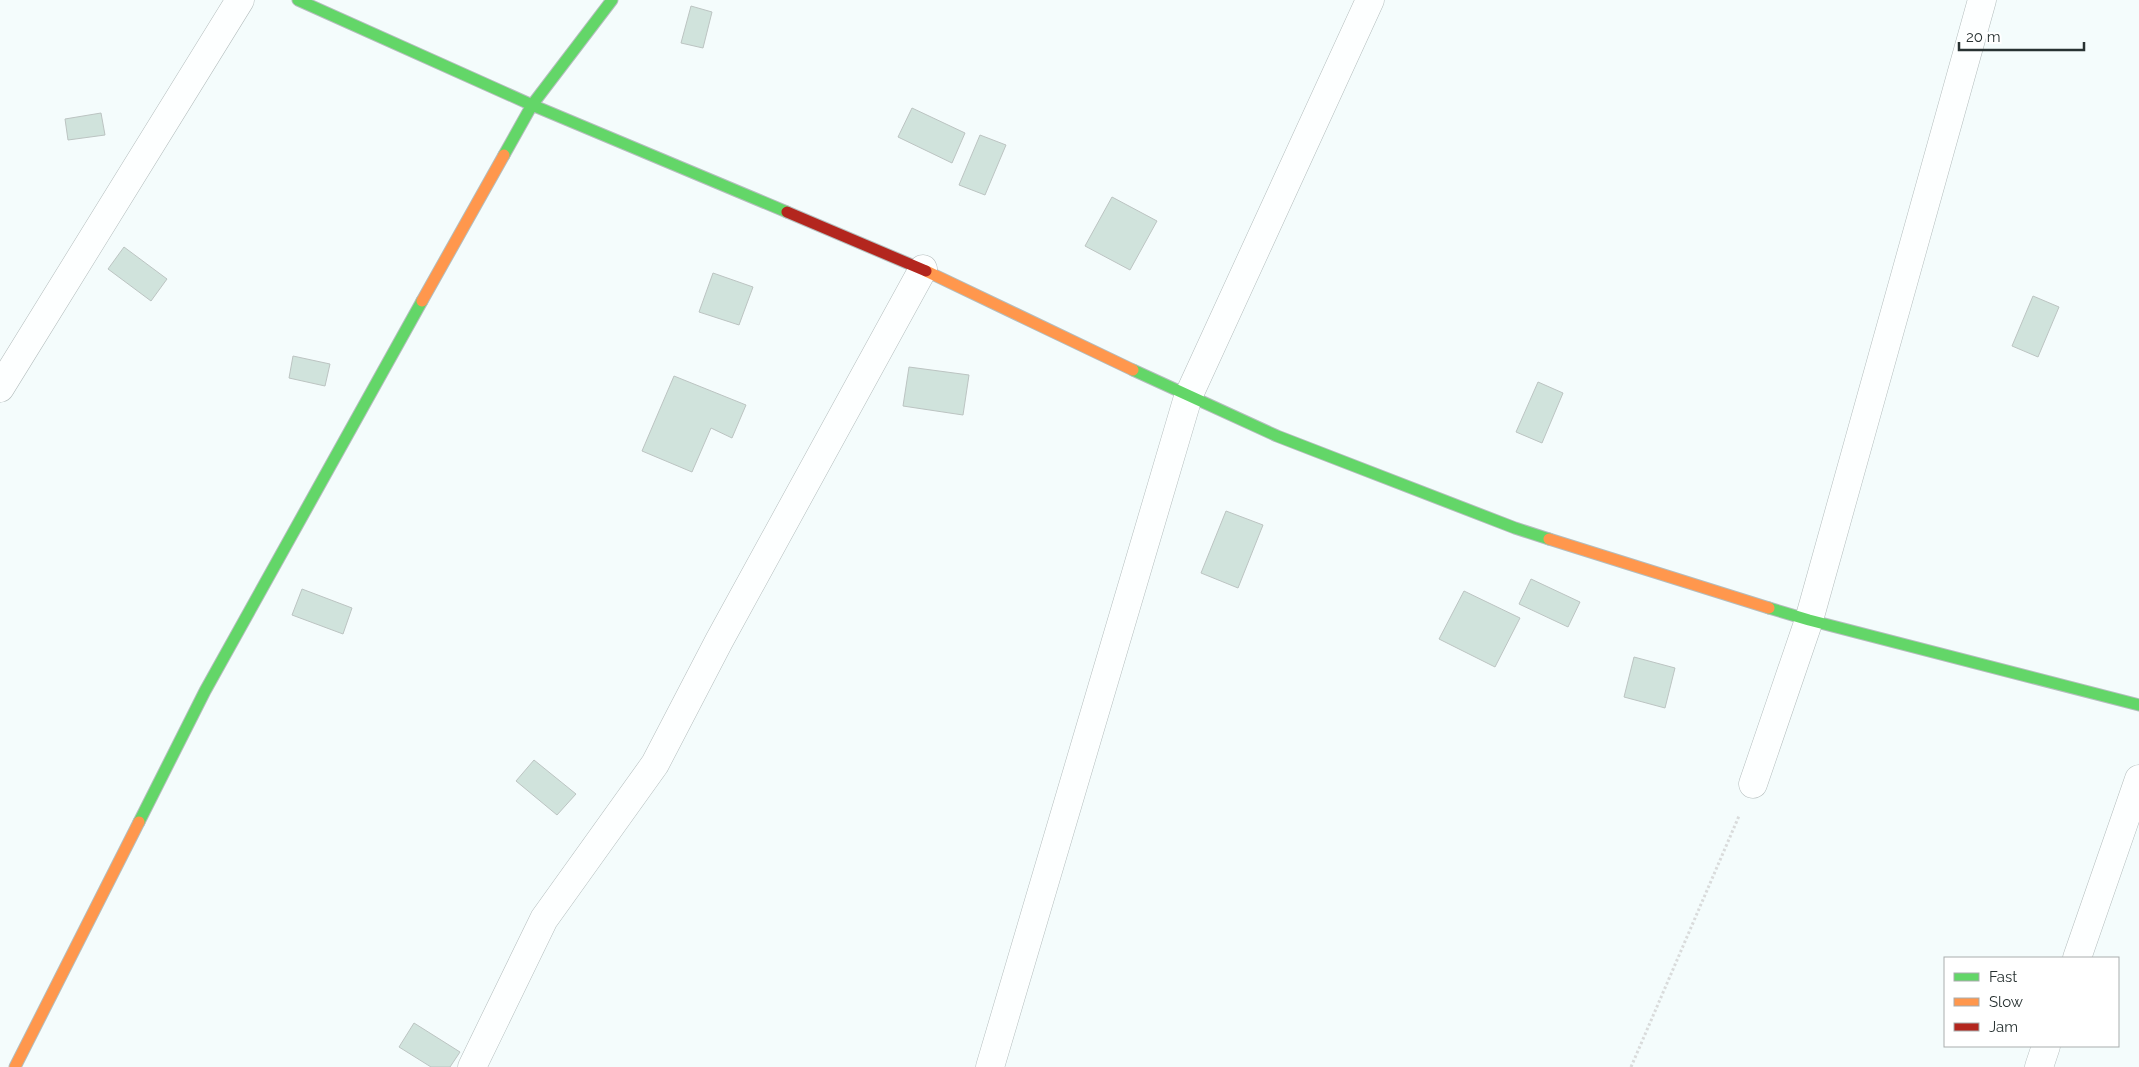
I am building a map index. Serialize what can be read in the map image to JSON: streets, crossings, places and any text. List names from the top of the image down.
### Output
{
  "legend": ["Fast", "Slow", "Jam"],
  "scale_bar": "20 m"
}
